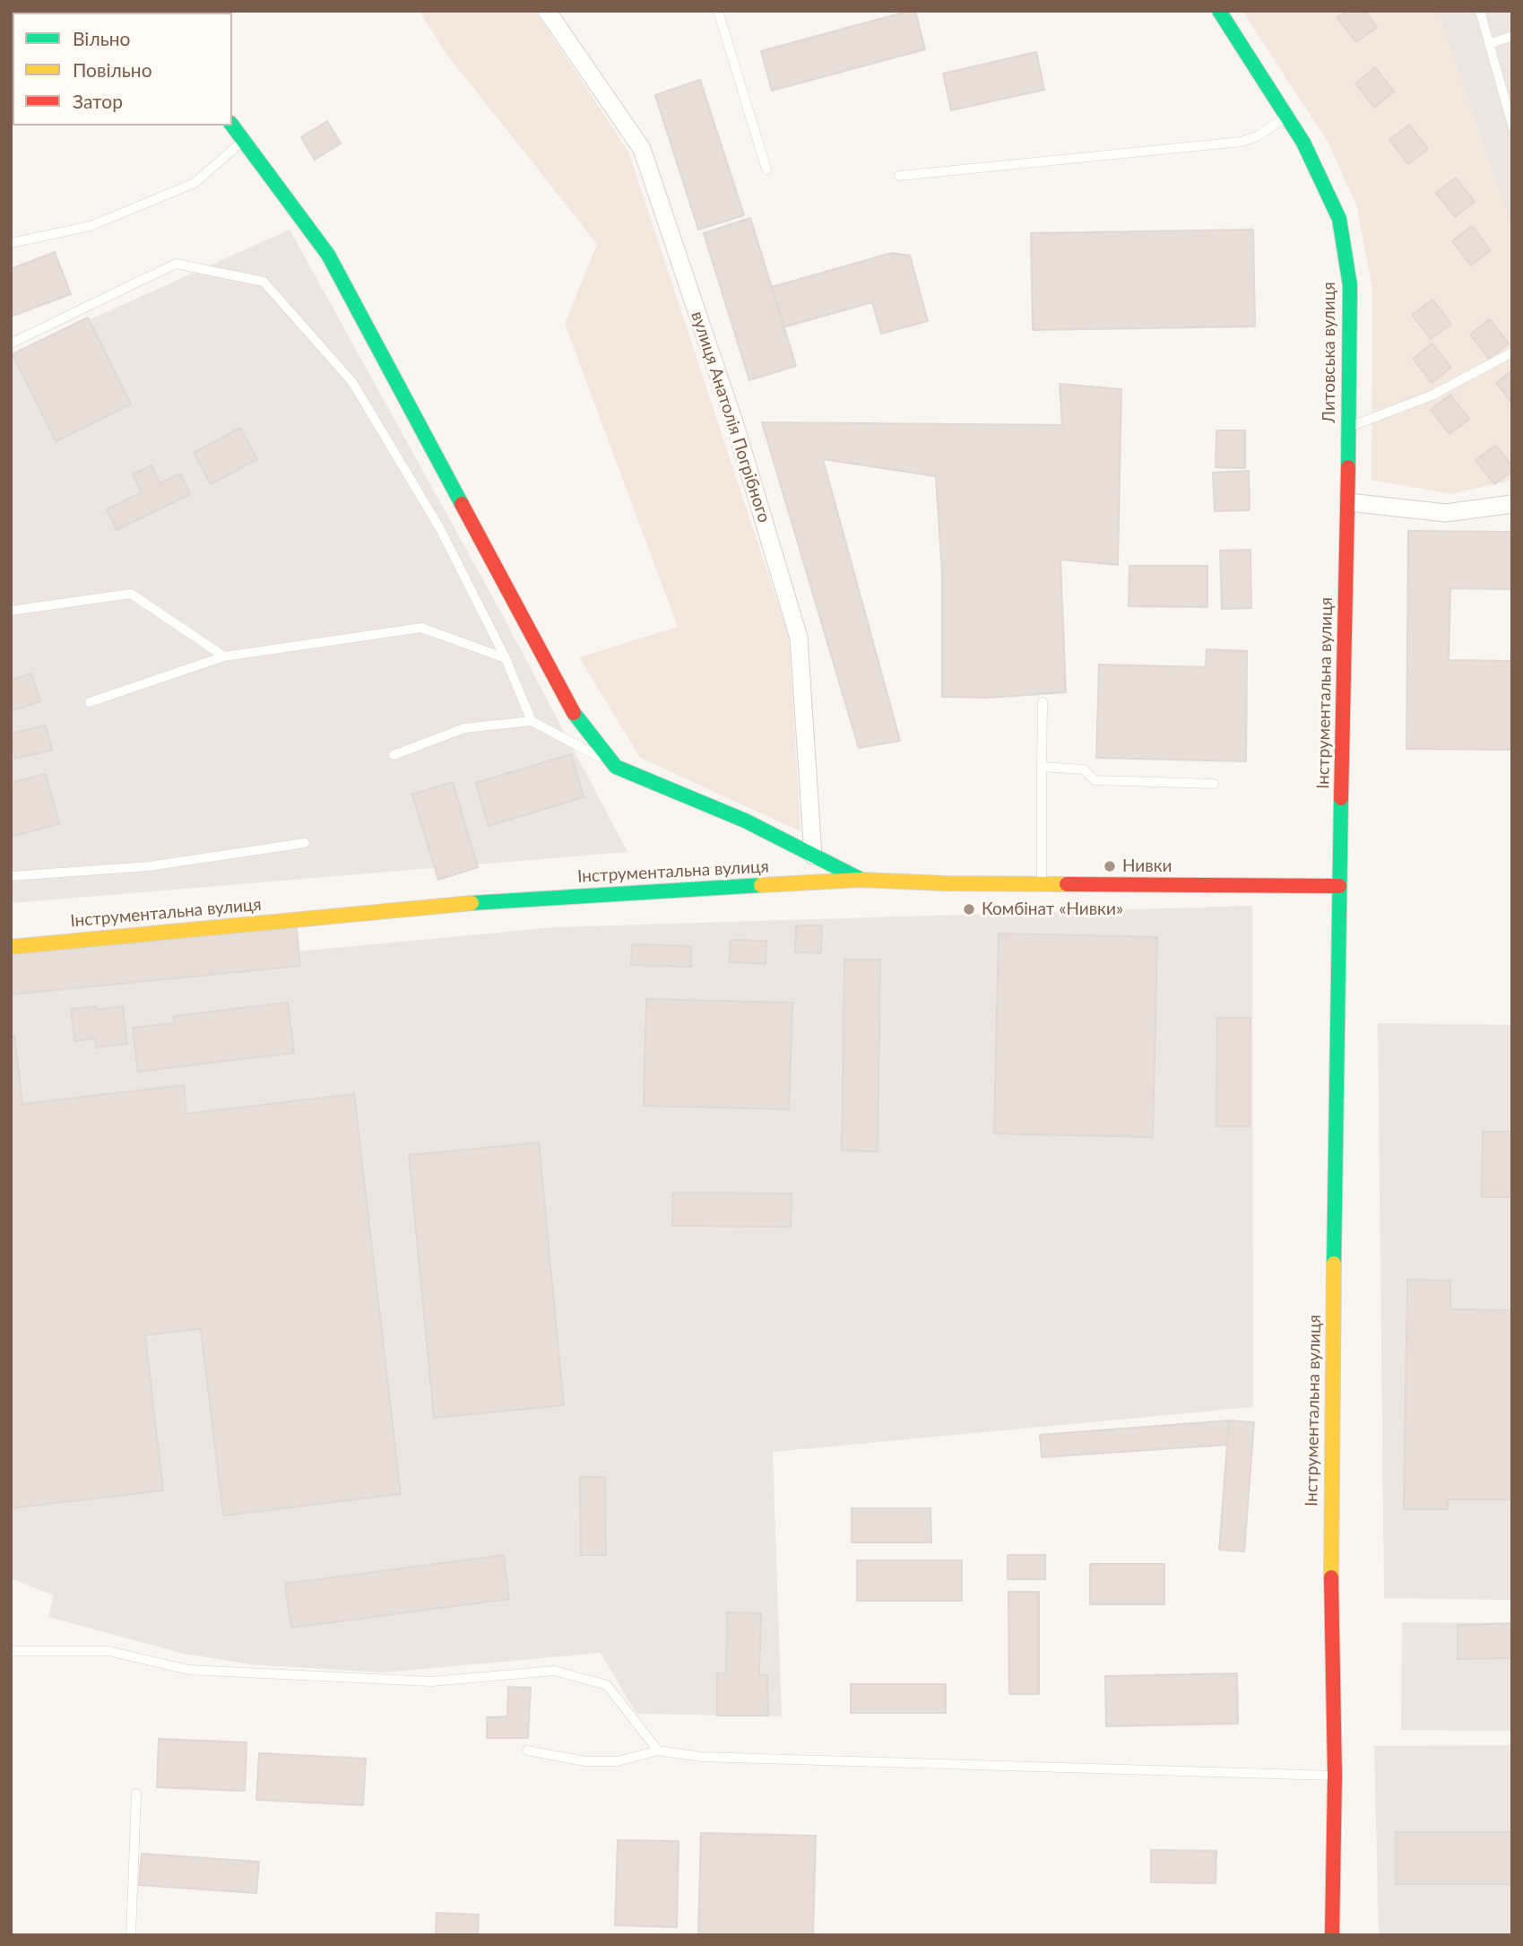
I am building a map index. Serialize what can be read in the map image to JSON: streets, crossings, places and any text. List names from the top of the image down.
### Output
{
  "streets": {
    "street": ["Литовська вулиця", "вулиця Анатолія Погрібного", "Інструментальна вулиця"]
  },
  "crossings": [
    ["Литовська вулиця", "Інструментальна вулиця"]
  ],
  "places": ["Нивки", "Комбінат «Нивки»"],
  "legend": ["Вільно", "Повільно", "Затор"]
}
